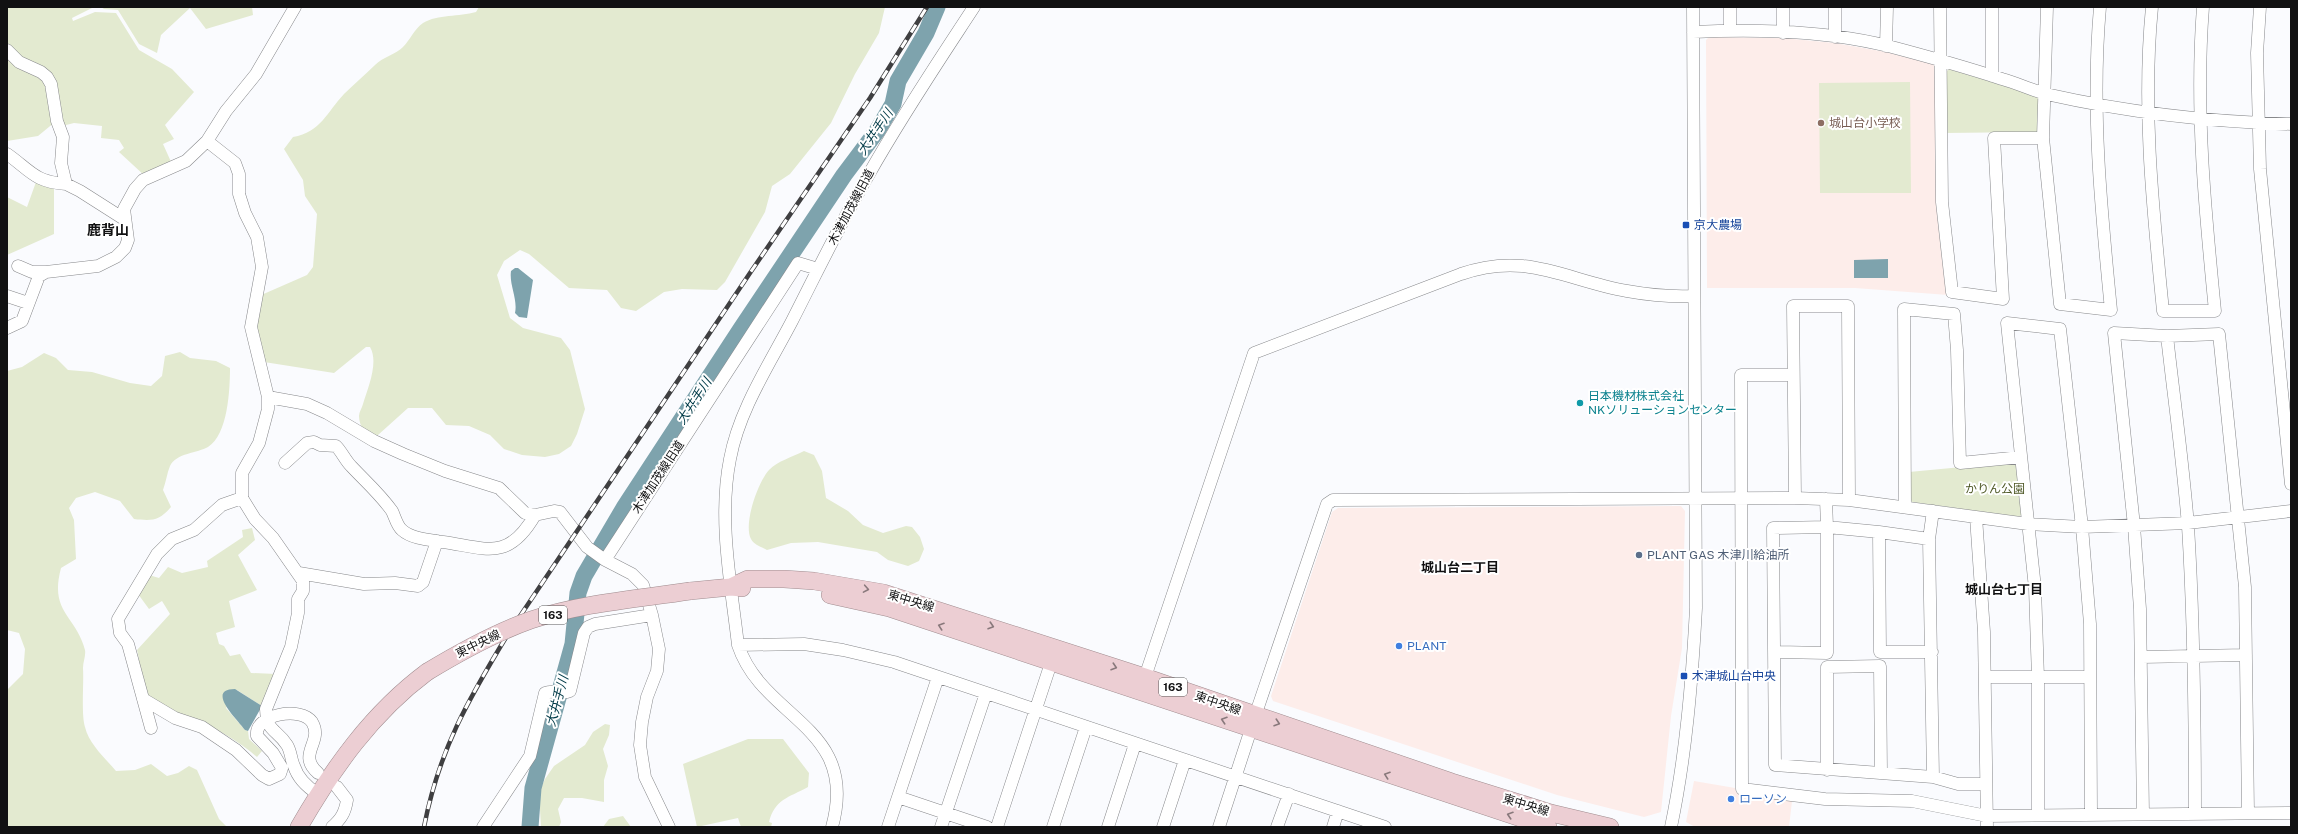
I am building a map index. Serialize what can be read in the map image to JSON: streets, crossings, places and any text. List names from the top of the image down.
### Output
{
  "streets": {
    "highway": ["東中央線", "163"],
    "street": ["木津加茂線旧道"]
  },
  "districts": ["鹿背山", "城山台二丁目", "城山台七丁目"],
  "water": ["大井手川"],
  "parks": ["かりん公園"],
  "places": {
    "other": [
      "城山台小学校",
      "日本機材株式会社 NKソリューションセンター",
      "PLANT GAS 木津川給油所",
      "PLANT",
      "ローソン"
    ],
    "transit": ["京大農場", "木津城山台中央"]
  }
}
